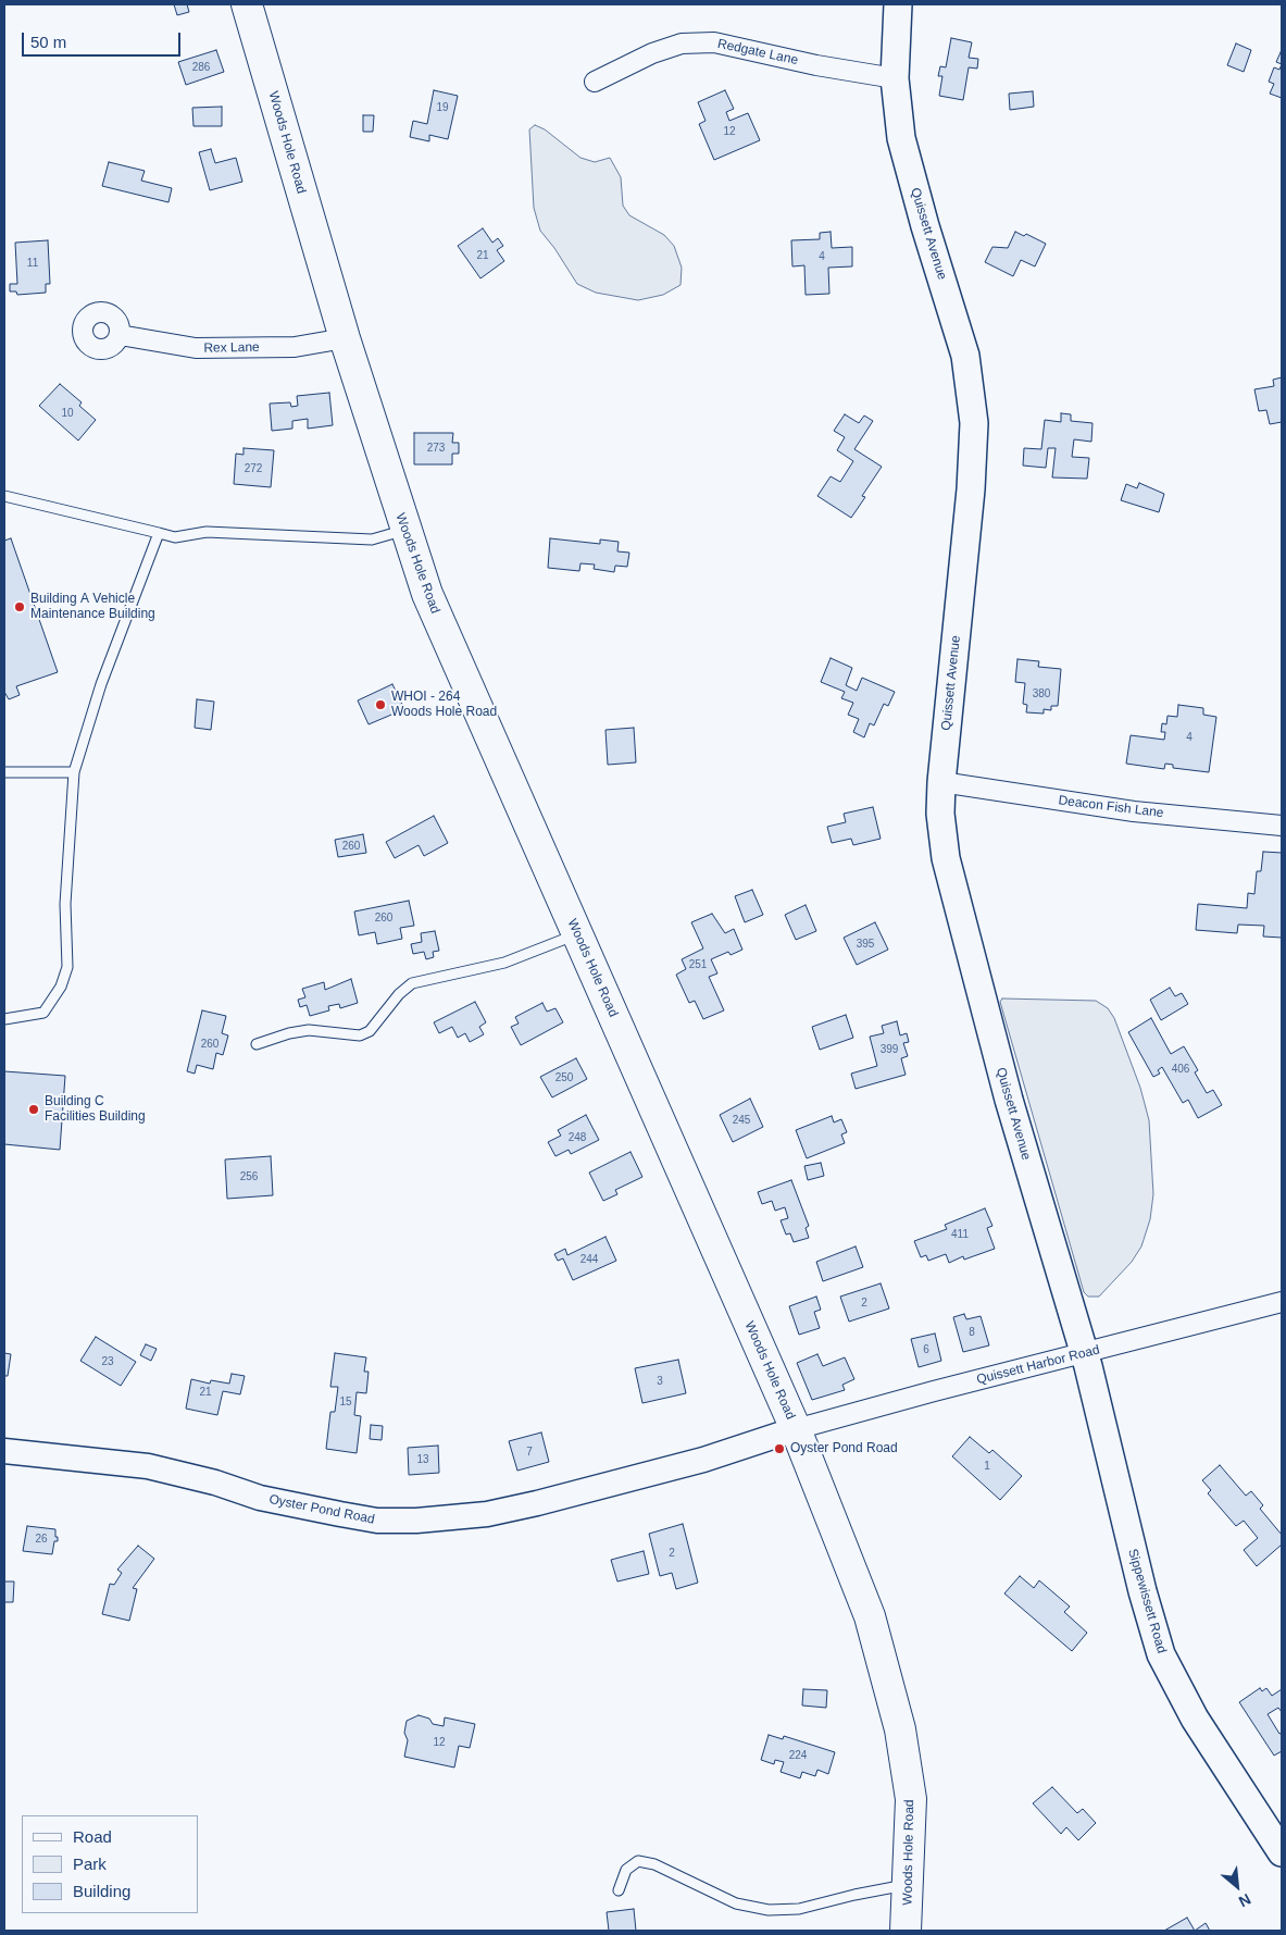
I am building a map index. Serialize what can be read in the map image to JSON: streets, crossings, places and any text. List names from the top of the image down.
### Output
{
  "streets": {
    "highway": ["Woods Hole Road"],
    "main road": ["Quissett Avenue", "Sippewissett Road"],
    "street": [
      "Redgate Lane",
      "Rex Lane",
      "Deacon Fish Lane",
      "Quissett Harbor Road",
      "Oyster Pond Road"
    ]
  },
  "crossings": [
    ["Redgate Lane", "Quissett Avenue"],
    ["Woods Hole Road", "Rex Lane"],
    ["Woods Hole Road", "Quissett Harbor Road"],
    ["Woods Hole Road", "Oyster Pond Road"],
    ["Quissett Avenue", "Deacon Fish Lane"],
    ["Quissett Avenue", "Quissett Harbor Road"],
    ["Quissett Avenue", "Sippewissett Road"],
    ["Quissett Harbor Road", "Oyster Pond Road"],
    ["Quissett Harbor Road", "Sippewissett Road"]
  ],
  "places": [
    "Building A Vehicle Maintenance Building",
    "WHOI - 264 Woods Hole Road",
    "Building C Facilities Building",
    "Oyster Pond Road"
  ],
  "house_numbers": [
    "286",
    "19",
    "12",
    "21",
    "4",
    "11",
    "10",
    "273",
    "272",
    "380",
    "4",
    "260",
    "260",
    "395",
    "251",
    "260",
    "399",
    "406",
    "250",
    "245",
    "248",
    "256",
    "411",
    "244",
    "2",
    "8",
    "6",
    "23",
    "3",
    "21",
    "15",
    "7",
    "13",
    "1",
    "26",
    "2",
    "12",
    "224"
  ],
  "legend": ["Road", "Park", "Building"],
  "scale_bar": "50 m",
  "north": "bottom right"
}
